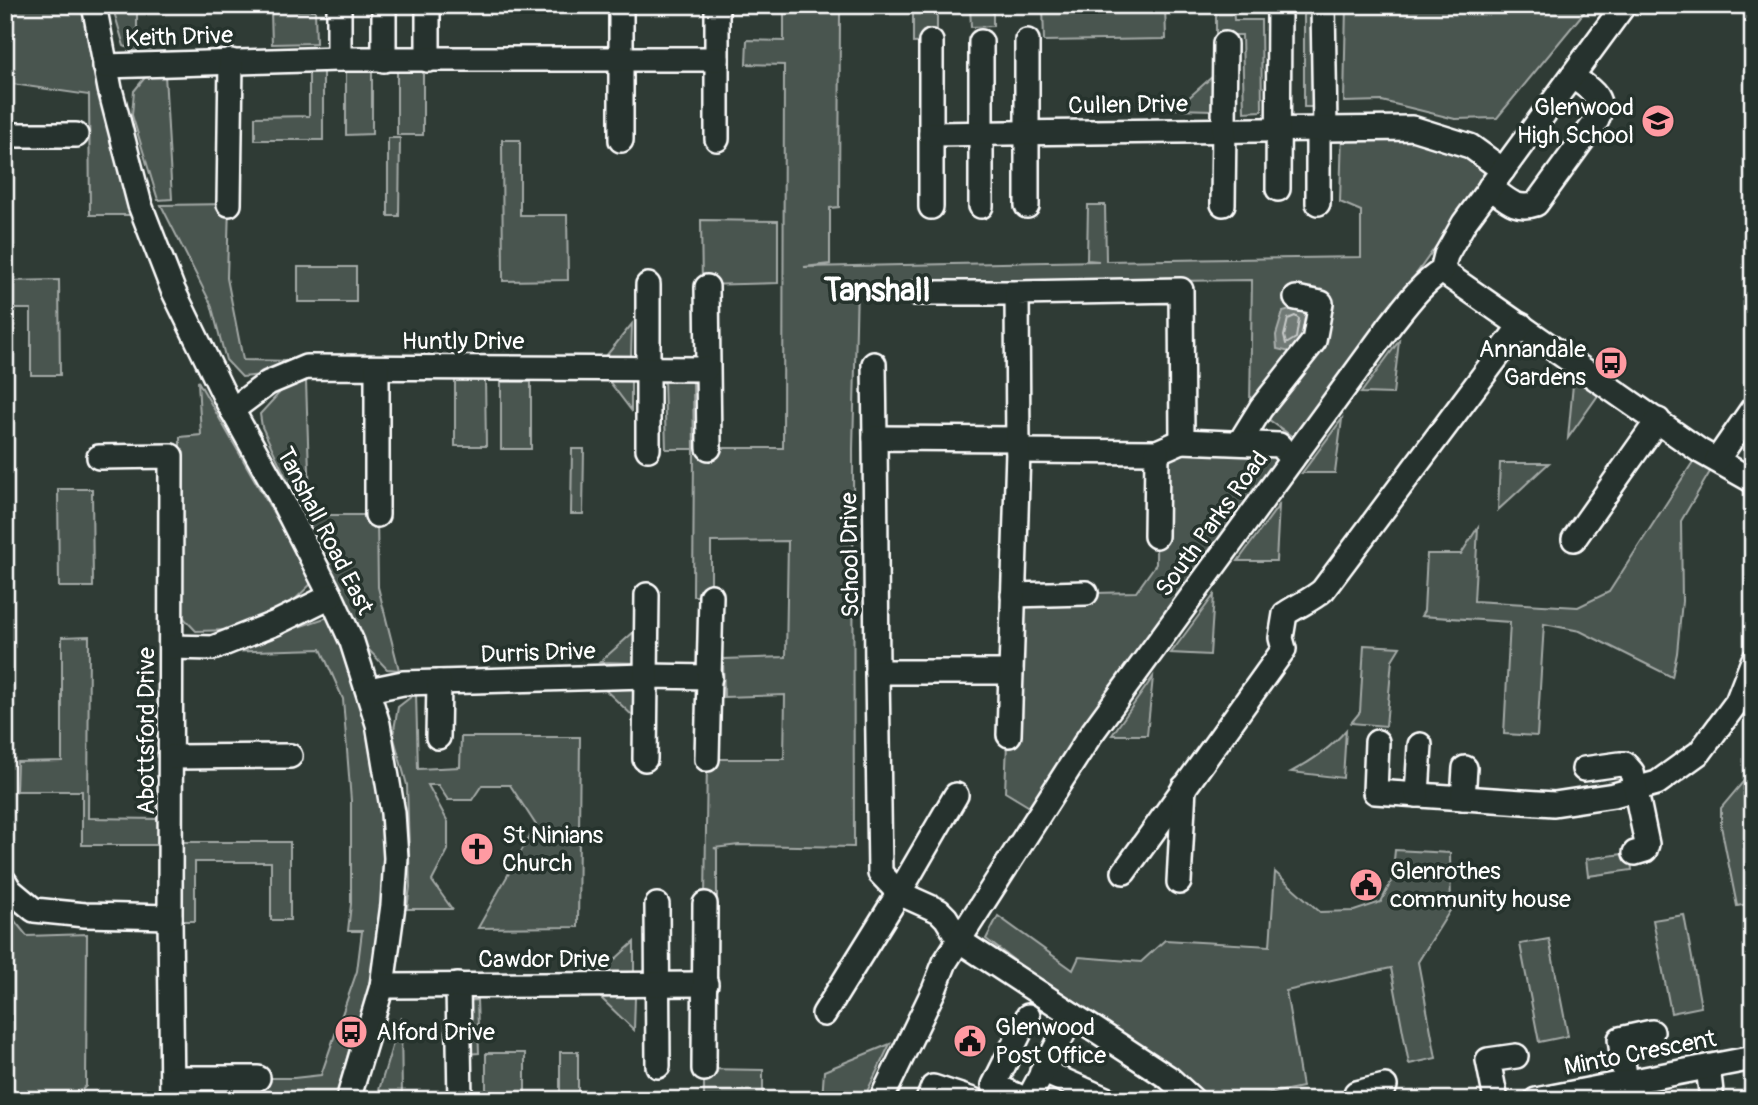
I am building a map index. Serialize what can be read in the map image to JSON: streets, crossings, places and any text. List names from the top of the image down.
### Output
{
  "streets": {
    "street": [
      "Keith Drive",
      "Cullen Drive",
      "Huntly Drive",
      "South Parks Road",
      "Tanshall Road East",
      "School Drive",
      "Durris Drive",
      "Abottsford Drive",
      "Cawdor Drive",
      "Minto Crescent"
    ]
  },
  "crossings": [
    ["Keith Drive", "Tanshall Road East"],
    ["Huntly Drive", "Tanshall Road East"],
    ["Tanshall Road East", "Durris Drive"],
    ["Tanshall Road East", "Cawdor Drive"]
  ],
  "districts": ["Tanshall"],
  "places": {
    "school or university": ["Glenwood High School"],
    "bus stop": ["Annandale Gardens", "Alford Drive"],
    "church": ["St Ninians Church"],
    "public building": ["Glenrothes community house", "Glenwood Post Office"]
  }
}
